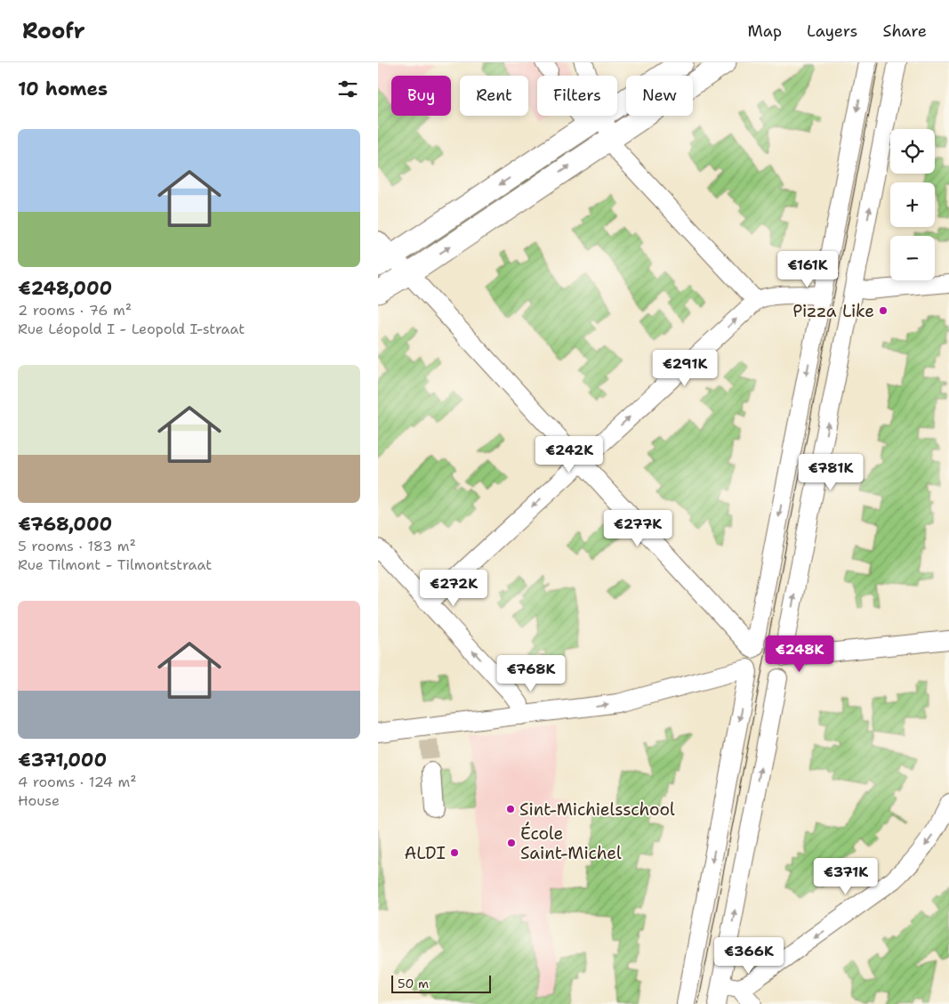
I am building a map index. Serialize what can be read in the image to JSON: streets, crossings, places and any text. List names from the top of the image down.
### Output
{
  "places": [
    "Pizza Like",
    "Sint-Michielsschool",
    "École Saint-Michel",
    "ALDI"
  ],
  "scale_bar": "50 m",
  "page": {
    "header": "Roofr",
    "nav": ["Map", "Layers", "Share"],
    "heading": "10 homes",
    "chip": [
      "Buy",
      "Rent",
      "Filters",
      "New"
    ],
    "list": [
      {
        "name": "€248,000",
        "note": "2 rooms · 76 m² · Rue Léopold I - Leopold I-straat"
      },
      {
        "name": "€768,000",
        "note": "5 rooms · 183 m² · Rue Tilmont - Tilmontstraat"
      },
      {
        "name": "€371,000",
        "note": "4 rooms · 124 m² · House"
      }
    ],
    "map_buttons": ["+", "−"],
    "price": [
      "€161K",
      "€291K",
      "€242K",
      "€781K",
      "€277K",
      "€272K",
      "€248K",
      "€768K",
      "€371K",
      "€366K"
    ],
    "scale": "50 m"
  }
}
